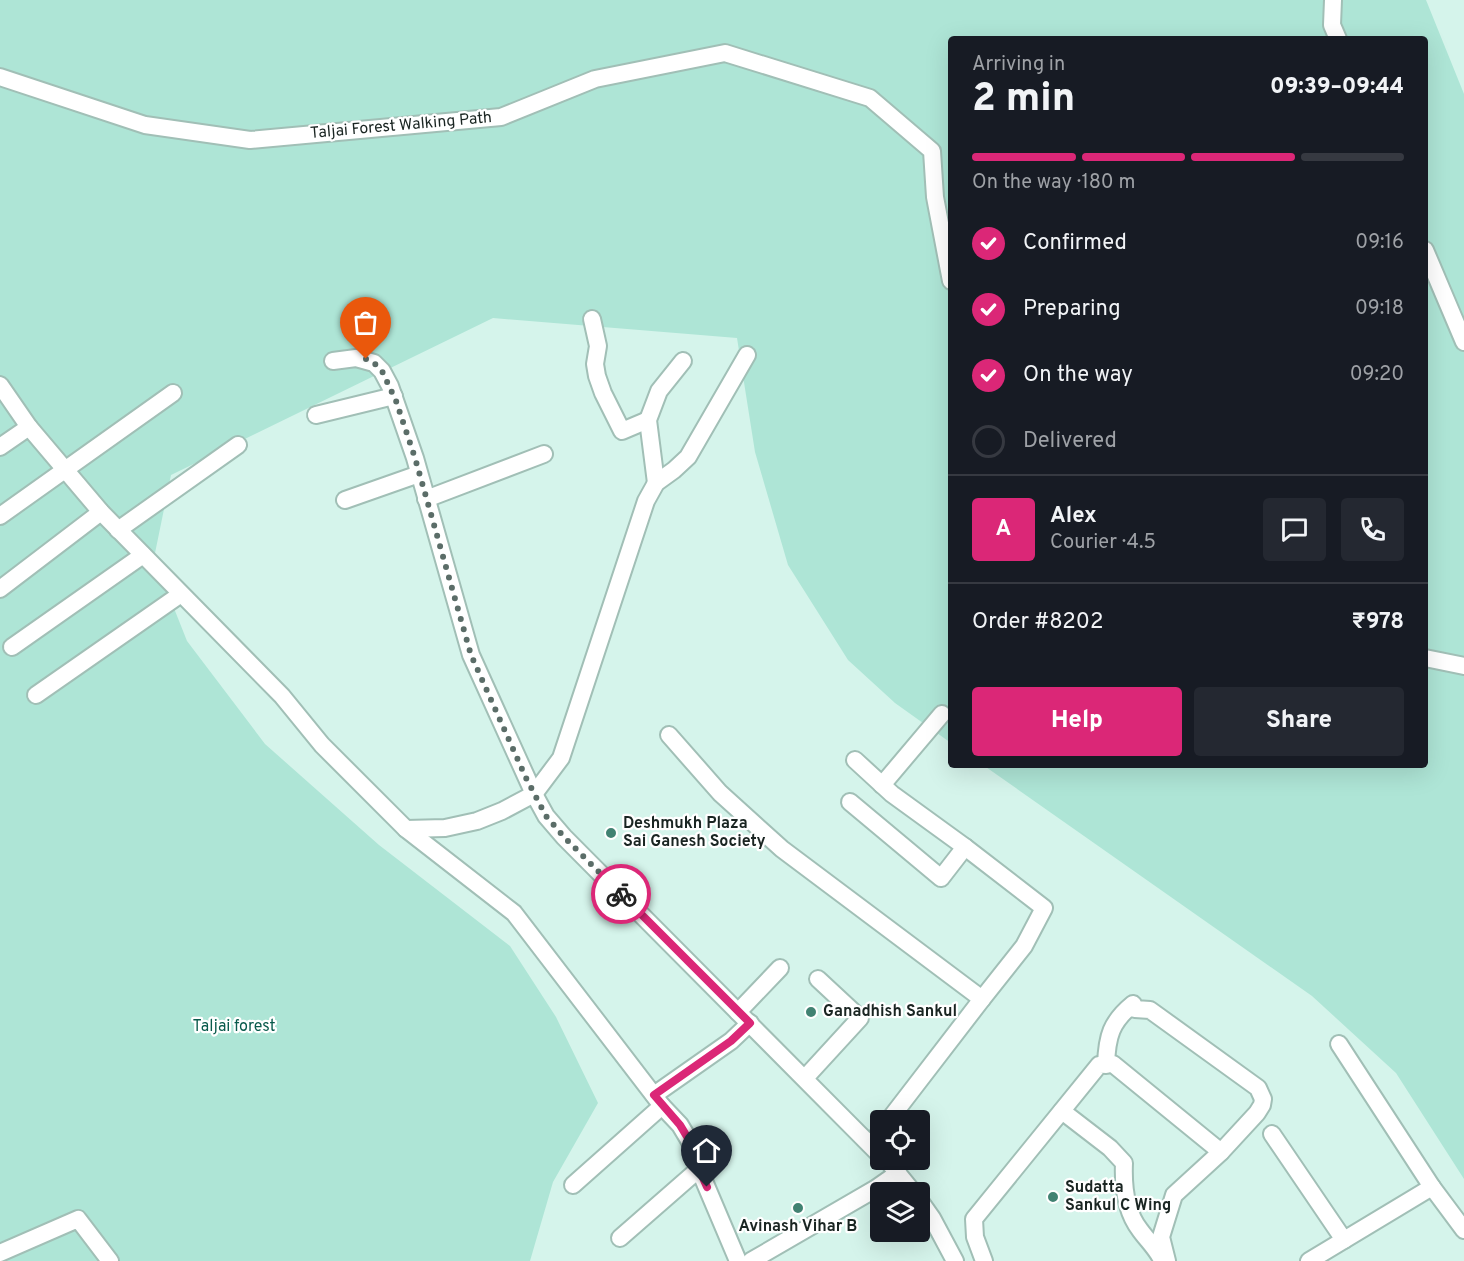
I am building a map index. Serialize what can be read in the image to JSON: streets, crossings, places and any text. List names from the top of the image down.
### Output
{
  "streets": {
    "street": ["Taljai Forest Walking Path"]
  },
  "parks": ["Taljai forest"],
  "places": [
    "Deshmukh Plaza Sai Ganesh Society",
    "Ganadhish Sankul",
    "Sudatta Sankul C Wing",
    "Avinash Vihar B"
  ],
  "page": {
    "heading": ["2 min", "Arriving in", "09:39–09:44"],
    "panel": [
      "Alex",
      "Courier · 4.5",
      "Order #8202",
      "₹978"
    ],
    "bar": "On the way · 180 m",
    "list": [
      ["Confirmed", "09:16"],
      ["Preparing", "09:18"],
      ["On the way", "09:20"],
      "Delivered"
    ],
    "round": "A",
    "buttons": ["Help", "Share"]
  }
}
